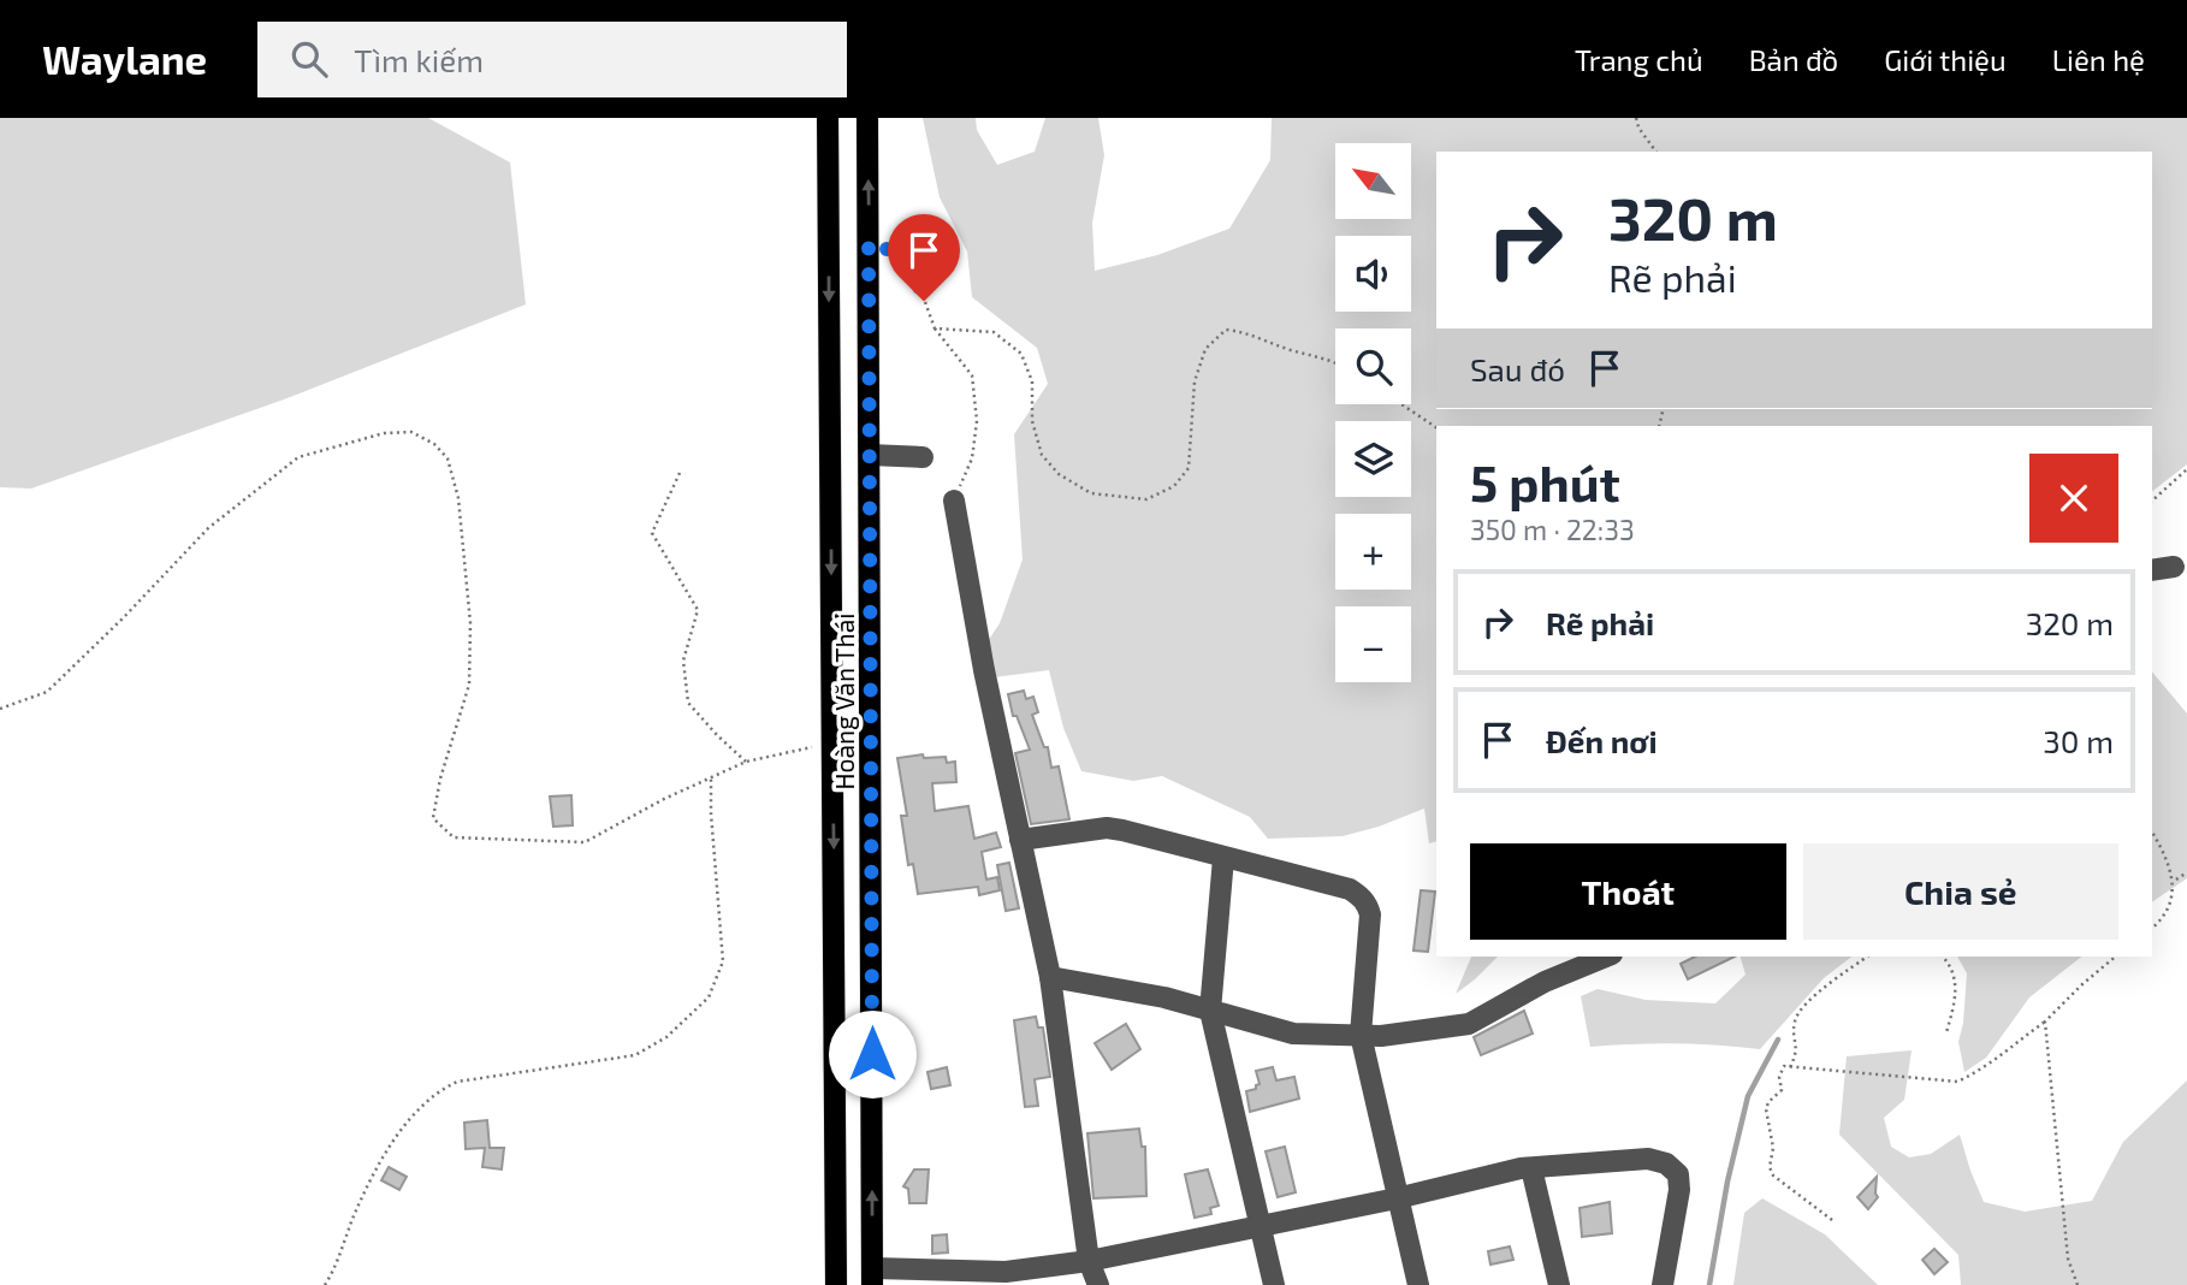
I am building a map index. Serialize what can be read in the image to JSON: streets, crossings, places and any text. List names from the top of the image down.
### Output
{
  "streets": {
    "main road": ["Hoàng Văn Thái"]
  },
  "north": "top left",
  "page": {
    "header": "Waylane",
    "search": "Tìm kiếm",
    "nav": [
      "Trang chủ",
      "Bản đồ",
      "Giới thiệu",
      "Liên hệ"
    ],
    "map_buttons": ["+", "−"],
    "turn": ["320 m", "Rẽ phải"],
    "then": "Sau đó",
    "heading": ["5 phút", "350 m · 22:33"],
    "list": [
      {
        "name": "Rẽ phải",
        "value": "320 m"
      },
      {
        "name": "Đến nơi",
        "value": "30 m"
      }
    ],
    "buttons": ["Thoát", "Chia sẻ"]
  }
}
